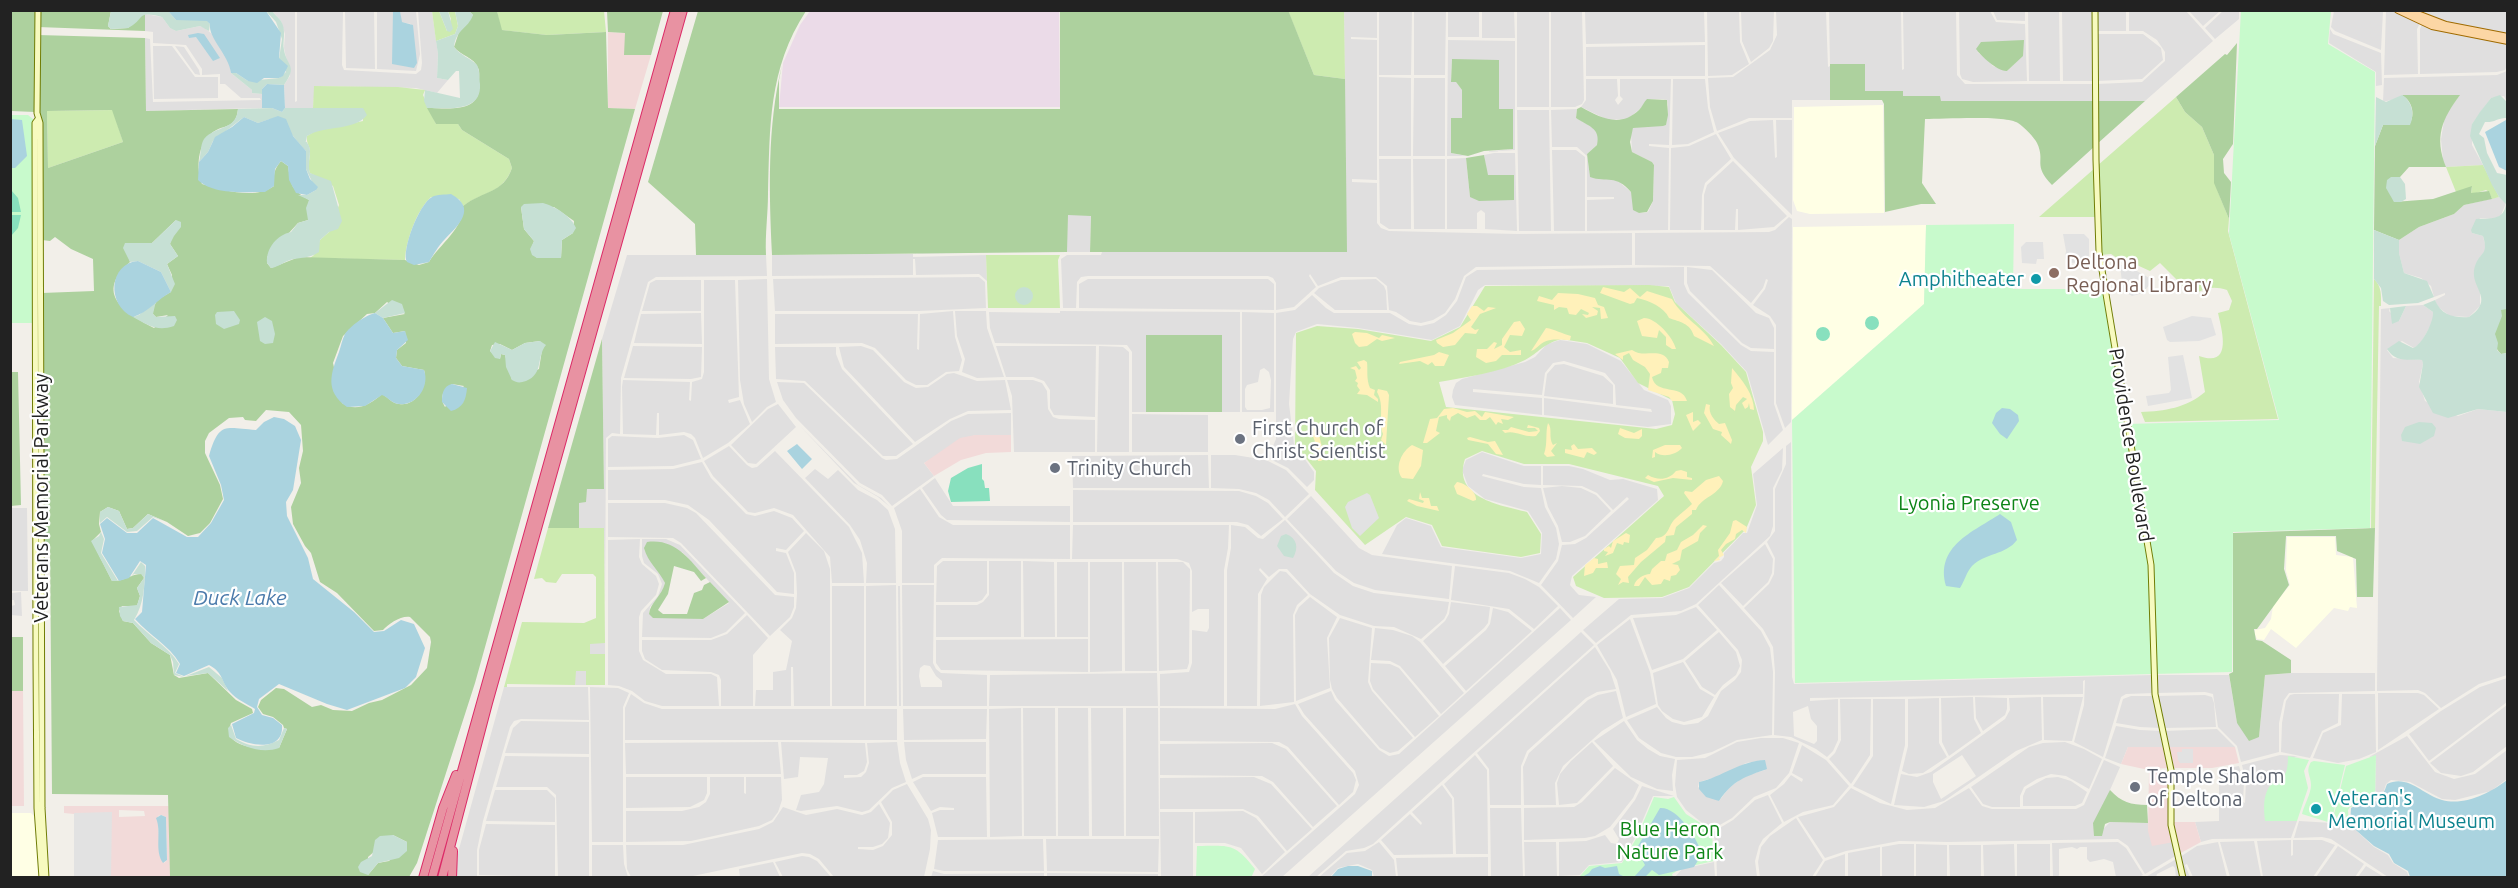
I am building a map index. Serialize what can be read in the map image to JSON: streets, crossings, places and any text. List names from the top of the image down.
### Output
{
  "streets": {
    "main road": ["Providence Boulevard", "Veterans Memorial Parkway"]
  },
  "water": ["Duck Lake"],
  "parks": ["Lyonia Preserve", "Blue Heron Nature Park"],
  "places": [
    "Deltona Regional Library",
    "Amphitheater",
    "First Church of Christ Scientist",
    "Trinity Church",
    "Temple Shalom of Deltona",
    "Veteran's Memorial Museum"
  ]
}
